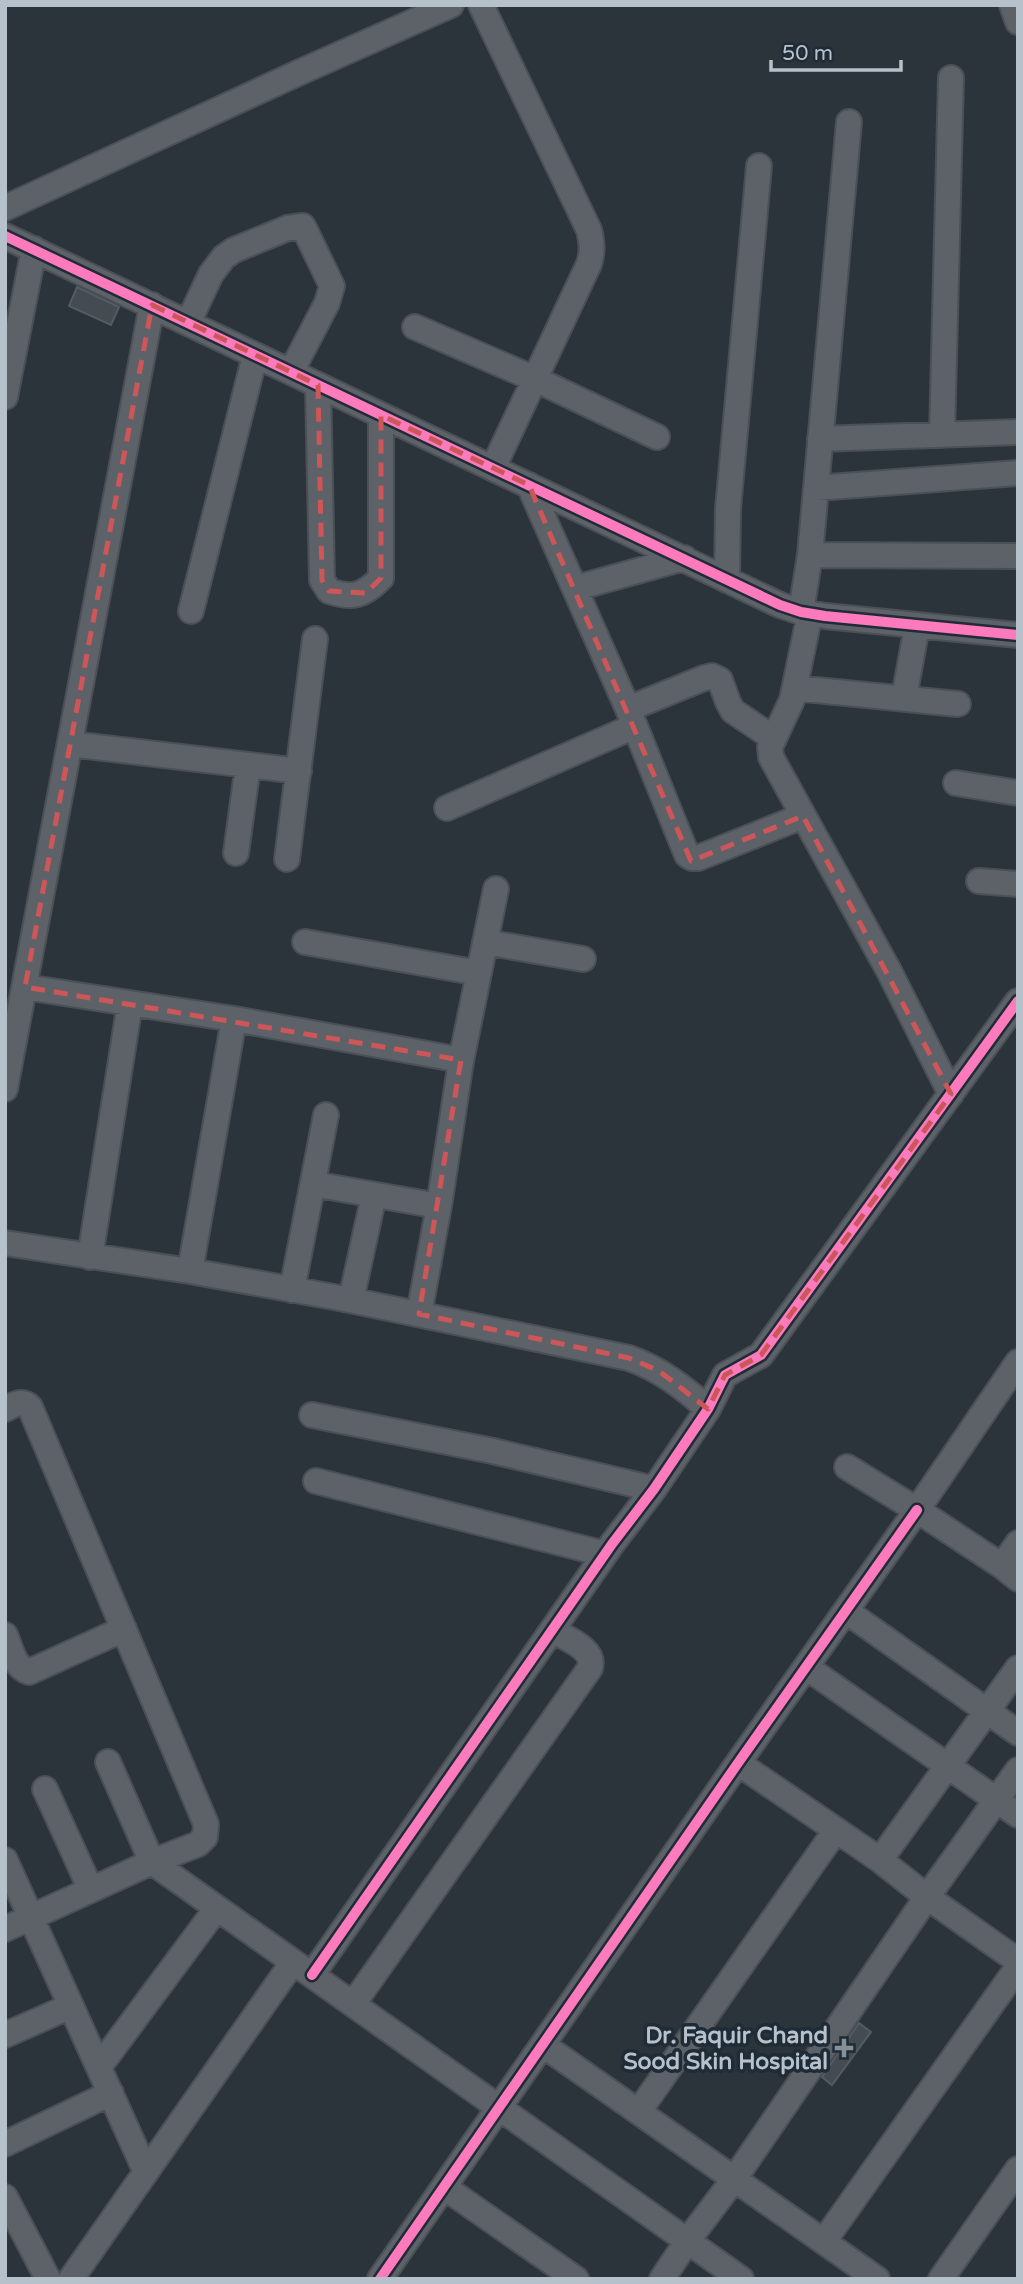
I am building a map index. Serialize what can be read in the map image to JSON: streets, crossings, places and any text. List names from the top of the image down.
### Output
{
  "places": {
    "health": ["Dr. Faquir Chand Sood Skin Hospital"]
  },
  "scale_bar": "50 m"
}
